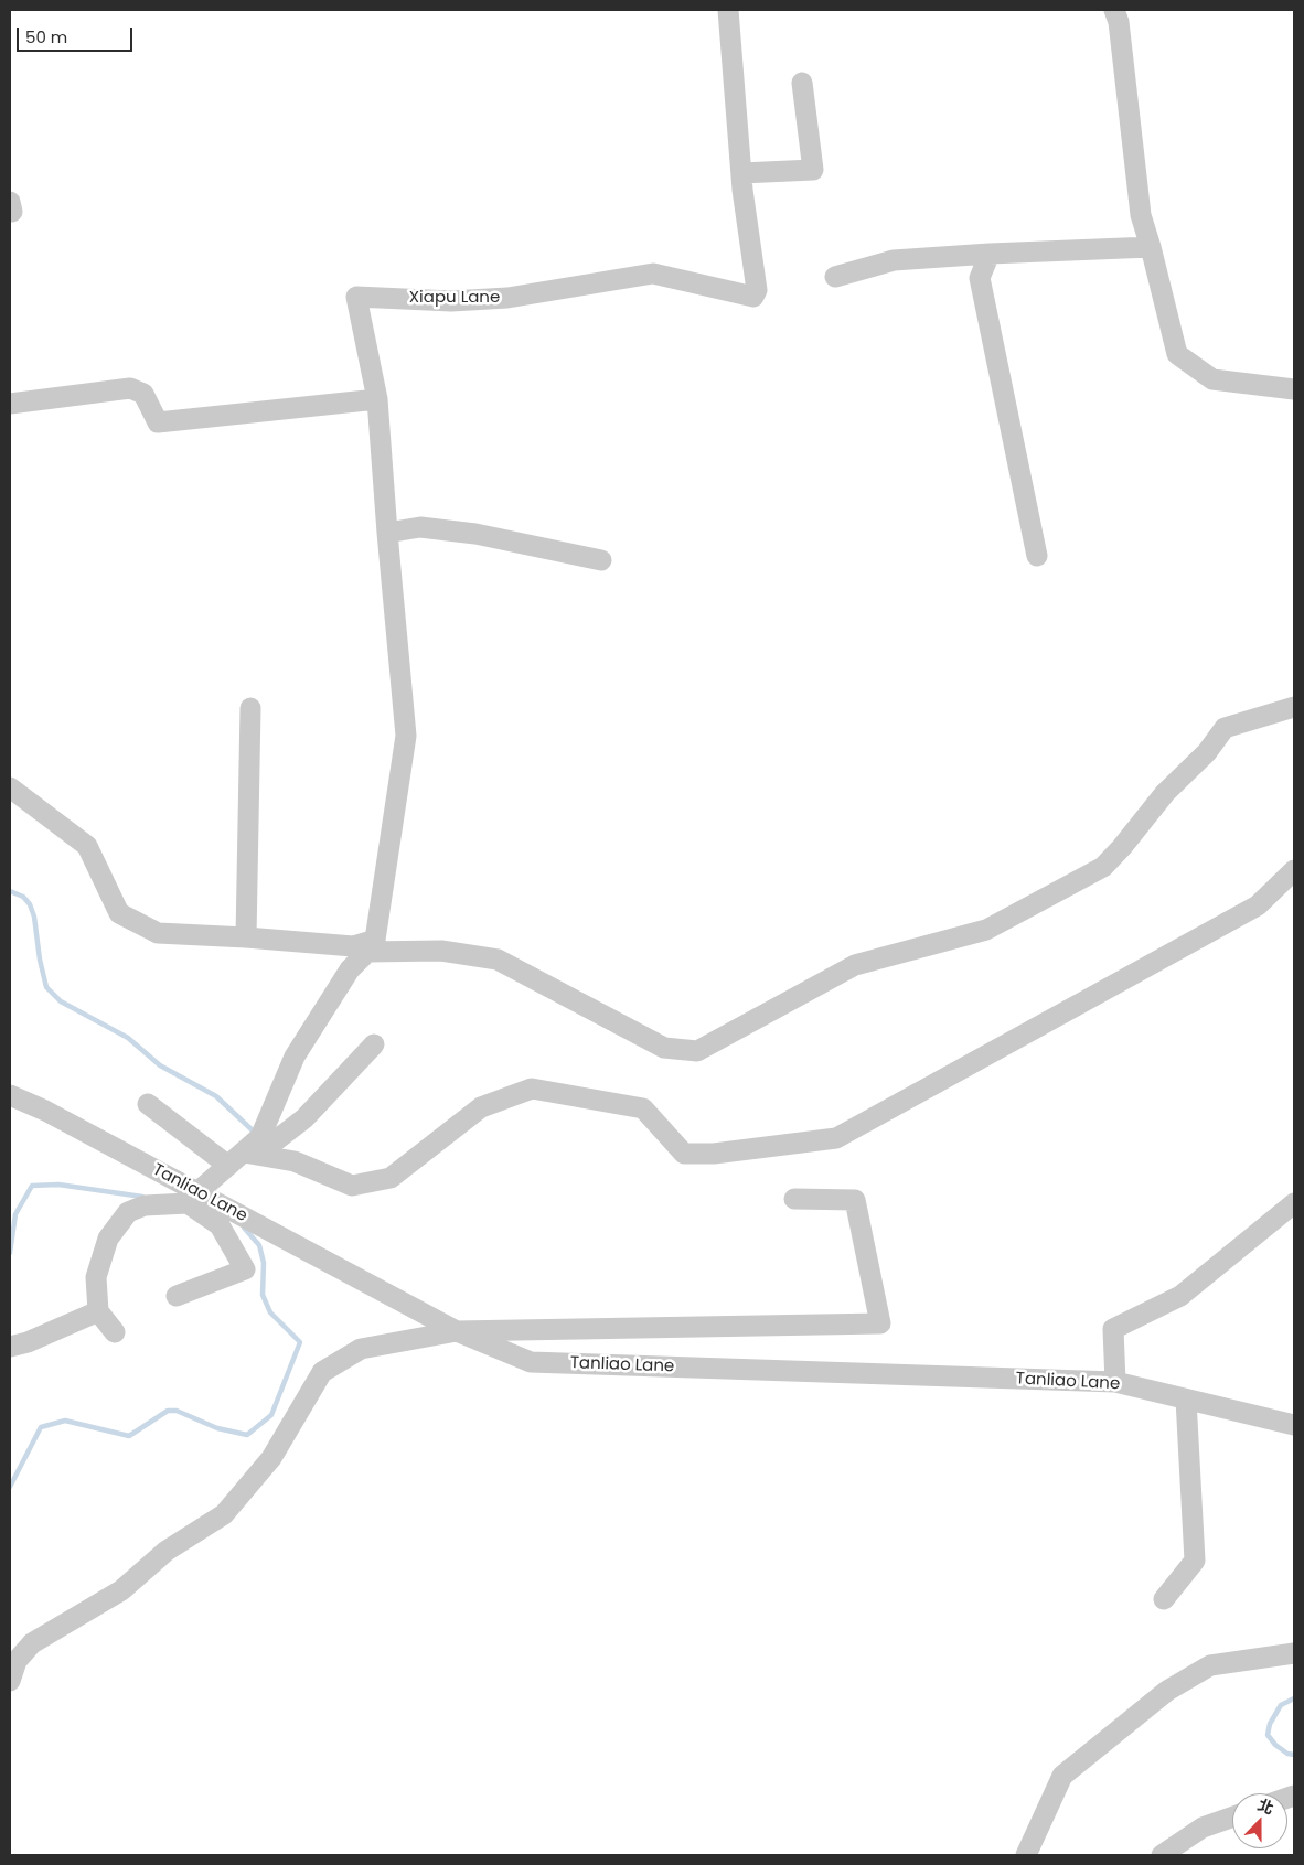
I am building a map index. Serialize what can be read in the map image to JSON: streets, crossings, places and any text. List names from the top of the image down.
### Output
{
  "streets": {
    "street": ["Xiapu Lane", "Tanliao Lane"]
  },
  "scale_bar": "50 m",
  "north": "top"
}
